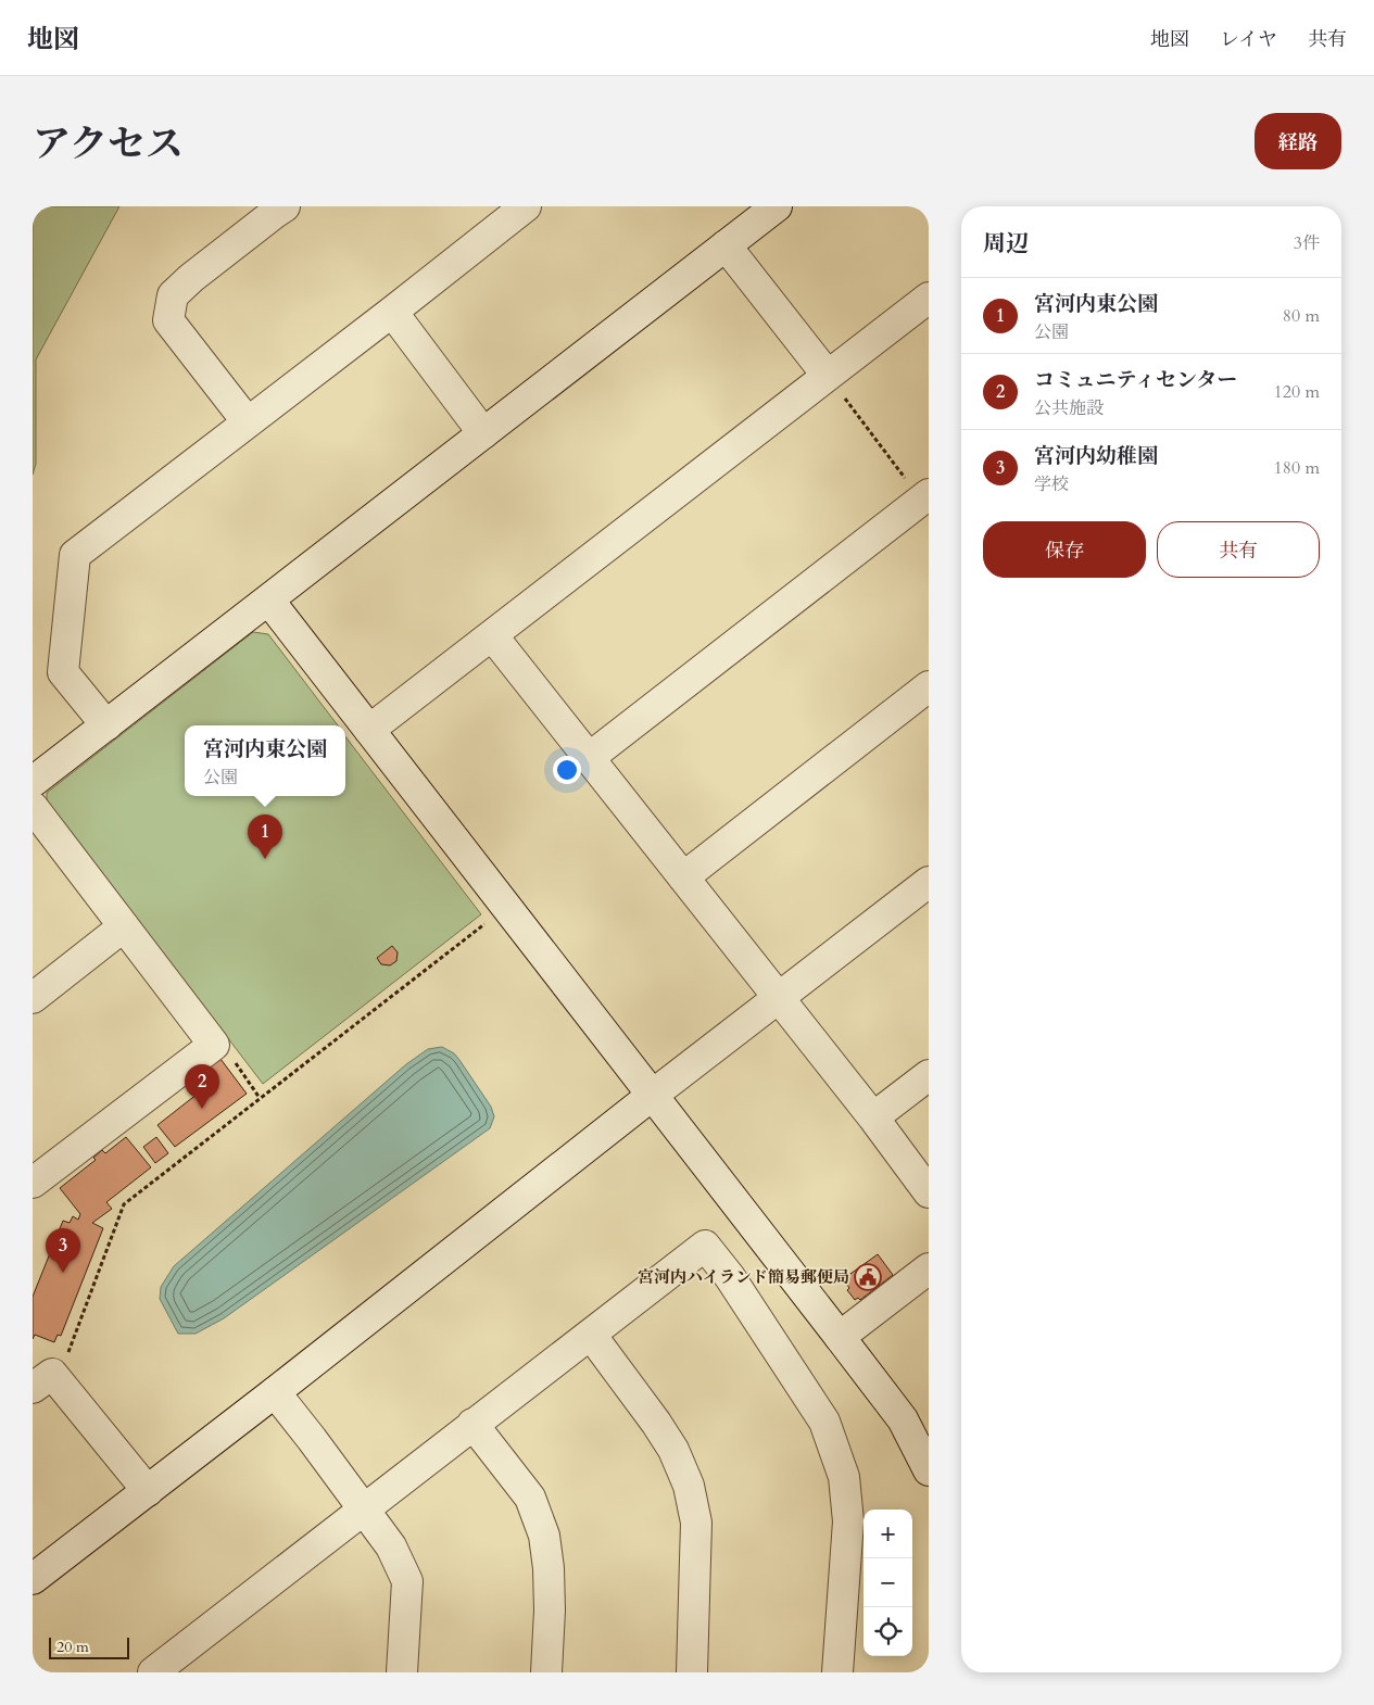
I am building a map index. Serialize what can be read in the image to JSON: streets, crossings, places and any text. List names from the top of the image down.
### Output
{
  "places": {
    "public building": ["宮河内ハイランド簡易郵便局"]
  },
  "scale_bar": "20 m",
  "page": {
    "header": "地図",
    "nav": ["地図", "レイヤ", "共有"],
    "title": "アクセス",
    "buttons": [
      "経路",
      ["保存", "共有"]
    ],
    "heading": ["周辺", "3件"],
    "list": [
      {
        "mark": "1",
        "name": "宮河内東公園",
        "note": "公園",
        "value": "80 m"
      },
      {
        "mark": "2",
        "name": "コミュニティセンター",
        "note": "公共施設",
        "value": "120 m"
      },
      {
        "mark": "3",
        "name": "宮河内幼稚園",
        "note": "学校",
        "value": "180 m"
      }
    ],
    "popup": ["宮河内東公園", "公園"],
    "pins": ["1", "2", "3"],
    "map_buttons": ["+", "−"],
    "scale": "20 m"
  }
}
